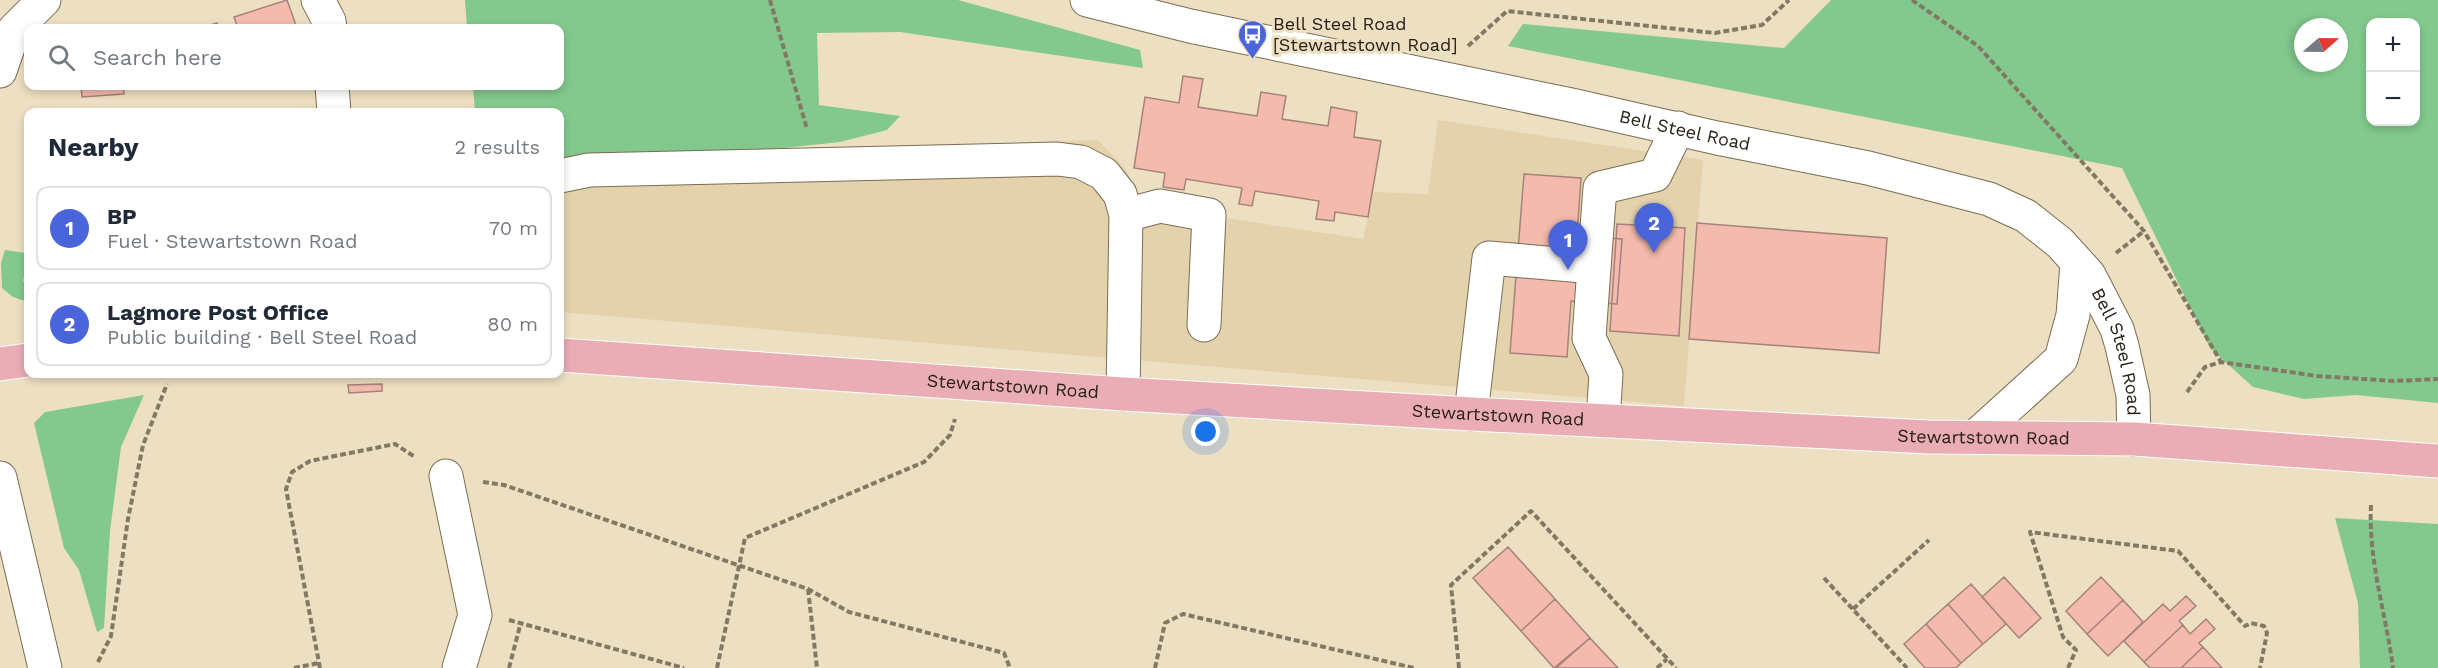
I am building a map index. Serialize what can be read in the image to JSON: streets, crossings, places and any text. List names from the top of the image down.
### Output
{
  "streets": {
    "main road": ["Stewartstown Road"],
    "street": ["Bell Steel Road"]
  },
  "crossings": [
    ["Bell Steel Road", "Stewartstown Road"]
  ],
  "places": {
    "bus stop": ["Bell Steel Road [Stewartstown Road]"]
  },
  "north": "right",
  "page": {
    "map_buttons": ["+", "−"],
    "search": "Search here",
    "heading": ["Nearby", "2 results"],
    "list": [
      {
        "mark": "1",
        "name": "BP",
        "note": "Fuel · Stewartstown Road",
        "value": "70 m"
      },
      {
        "mark": "2",
        "name": "Lagmore Post Office",
        "note": "Public building · Bell Steel Road",
        "value": "80 m"
      }
    ],
    "pins": ["2", "1"]
  }
}
